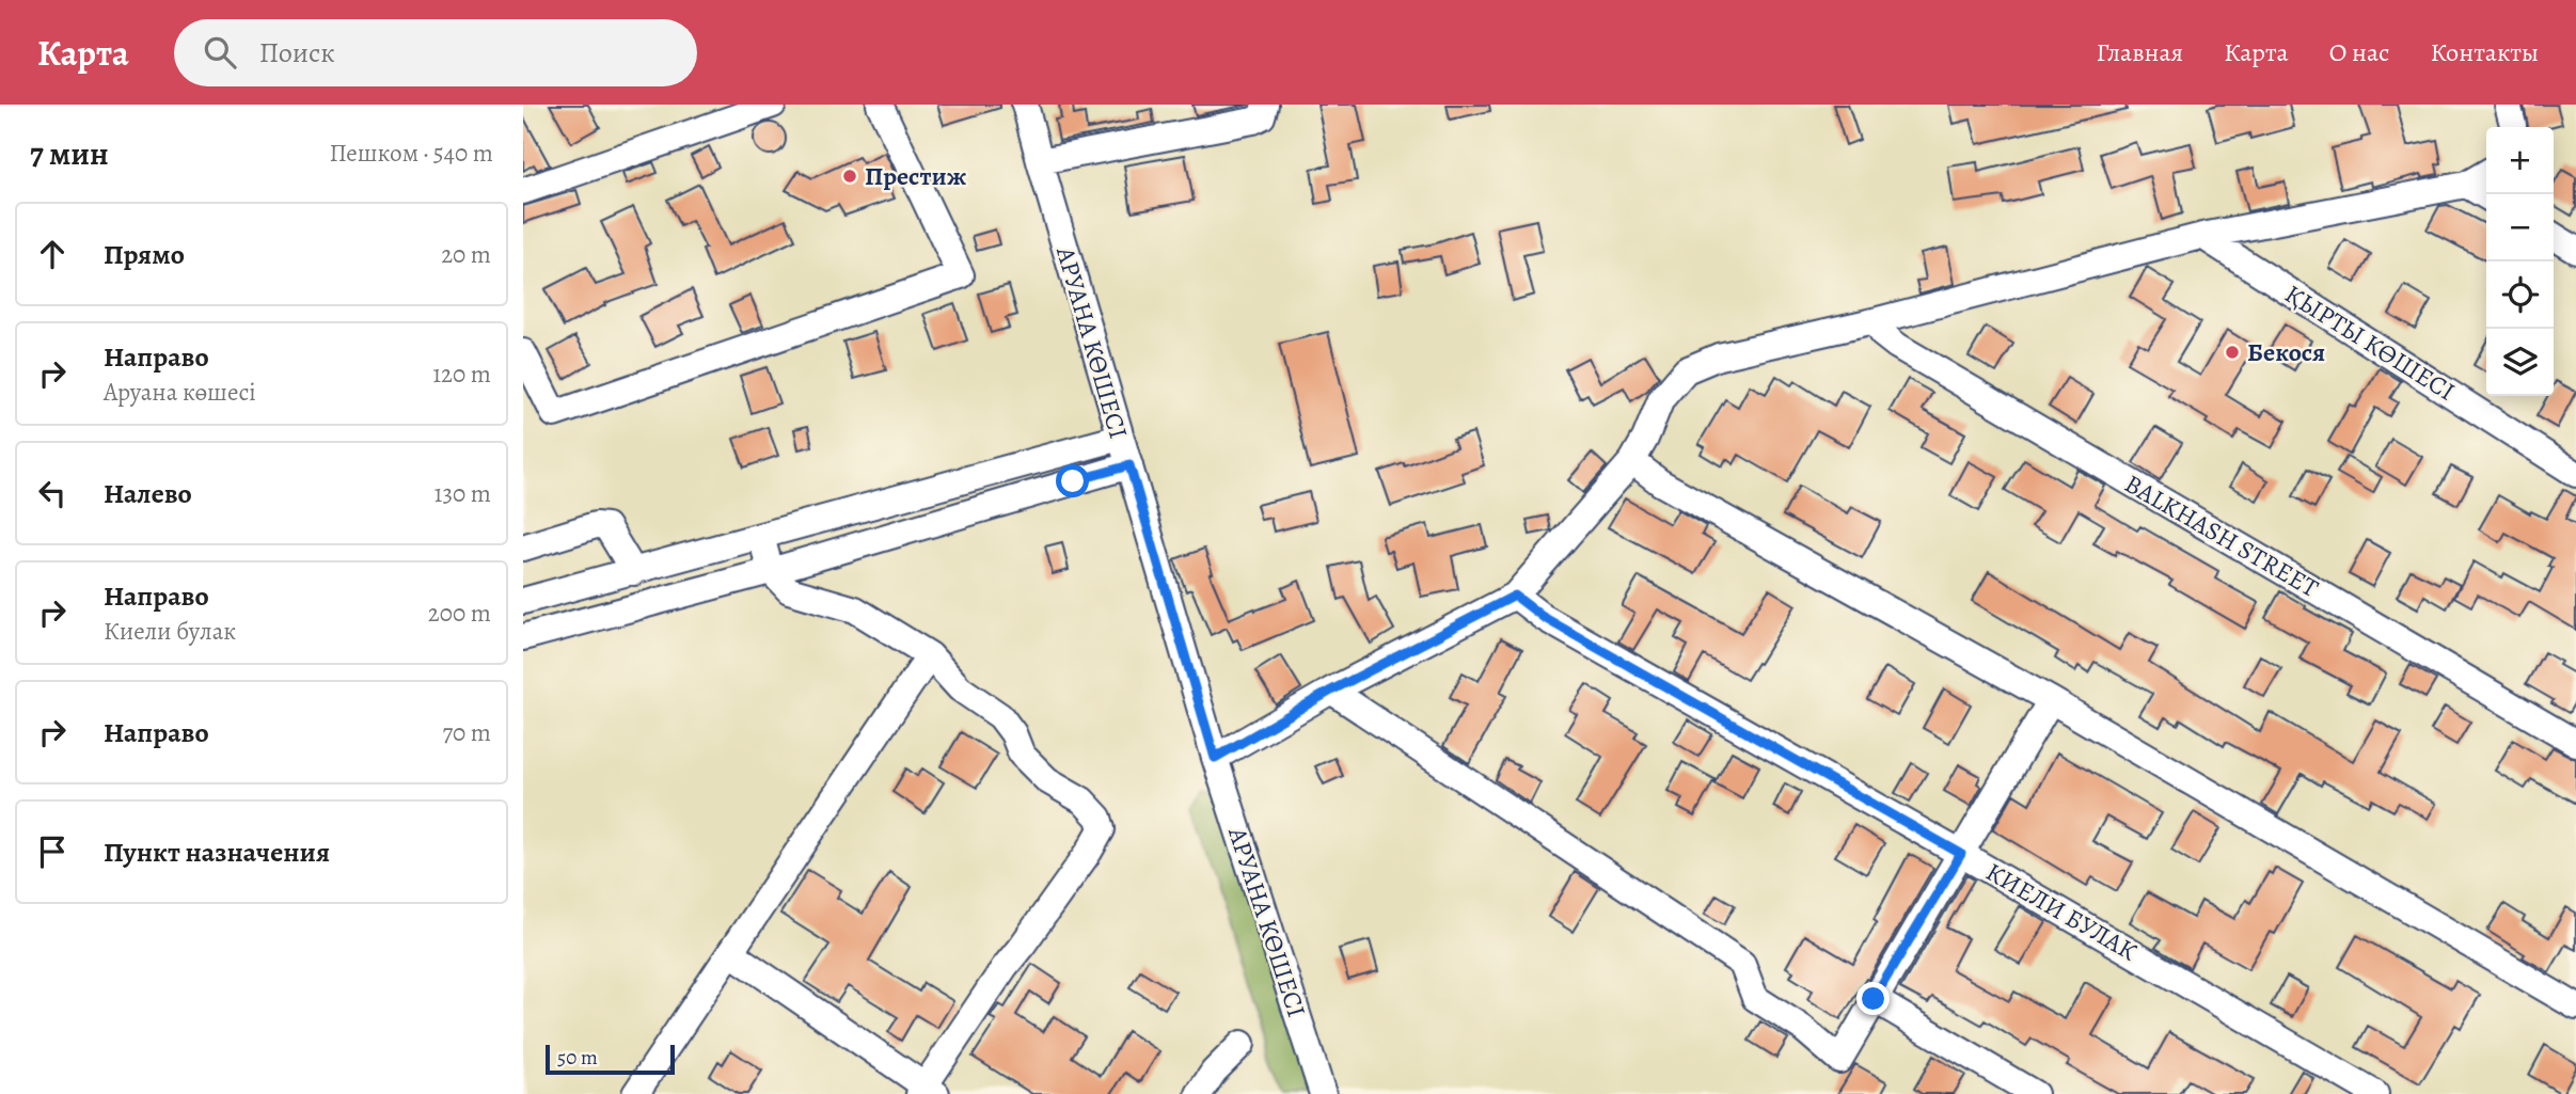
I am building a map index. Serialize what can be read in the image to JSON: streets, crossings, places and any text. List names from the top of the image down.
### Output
{
  "streets": {
    "street": [
      "АРУАНА КӨШЕСІ",
      "ҚЫРТЫ КӨШЕСІ",
      "BALKHASH STREET",
      "КИЕЛИ БУЛАК"
    ]
  },
  "places": ["Престиж", "Бекося"],
  "scale_bar": "50 m",
  "page": {
    "header": "Карта",
    "search": "Поиск",
    "nav": [
      "Главная",
      "Карта",
      "О нас",
      "Контакты"
    ],
    "heading": ["7 мин", "Пешком · 540 m"],
    "map_buttons": ["+", "−"],
    "list": [
      ["Прямо", "20 m"],
      ["Направо", "Аруана көшесі", "120 m"],
      ["Налево", "130 m"],
      ["Направо", "Киели булак", "200 m"],
      ["Направо", "70 m"],
      "Пункт назначения"
    ],
    "scale": "50 m"
  }
}
